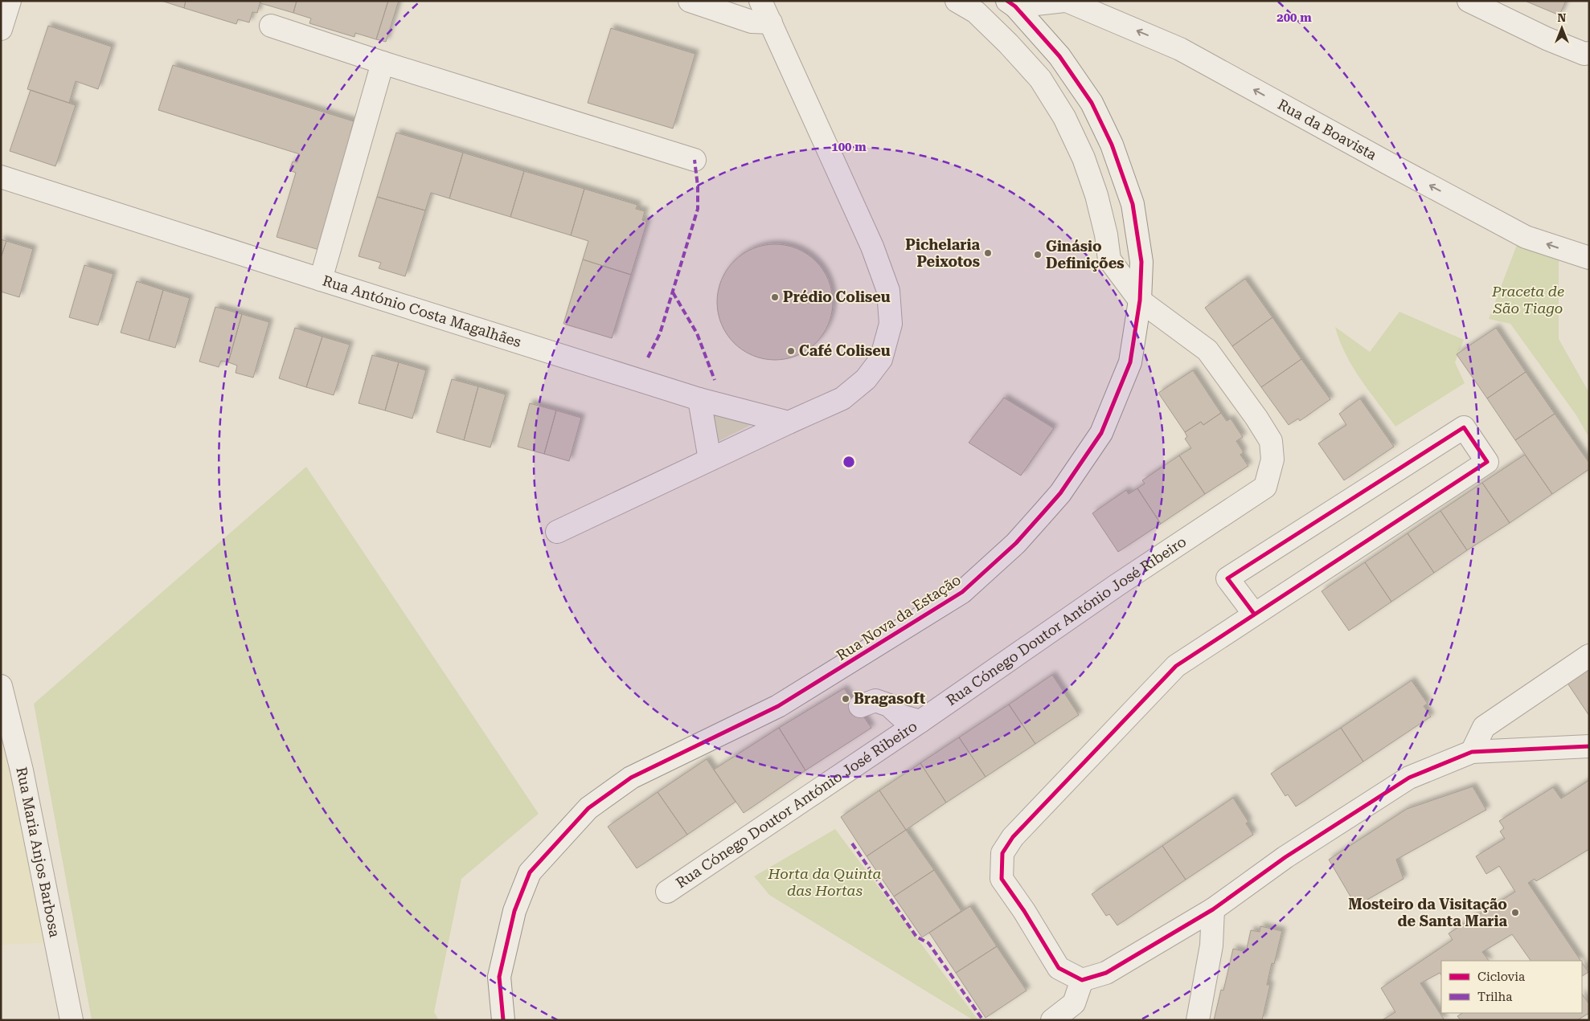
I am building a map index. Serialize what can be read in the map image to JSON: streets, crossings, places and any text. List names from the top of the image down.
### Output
{
  "streets": {
    "street": [
      "Rua da Boavista",
      "Rua António Costa Magalhães",
      "Rua Nova da Estação",
      "Rua Cónego Doutor António José Ribeiro",
      "Rua Maria Anjos Barbosa"
    ]
  },
  "crossings": [
    ["Rua da Boavista", "Rua Nova da Estação"],
    ["Rua Nova da Estação", "Rua Cónego Doutor António José Ribeiro"]
  ],
  "one_way": ["Rua da Boavista"],
  "parks": ["Praceta de São Tiago", "Horta da Quinta das Hortas"],
  "places": [
    "Pichelaria Peixotos",
    "Ginásio Definições",
    "Prédio Coliseu",
    "Café Coliseu",
    "Bragasoft",
    "Mosteiro da Visitação de Santa Maria"
  ],
  "legend": ["Ciclovia", "Trilha"],
  "north": "top",
  "rings": ["200 m", "100 m"]
}
